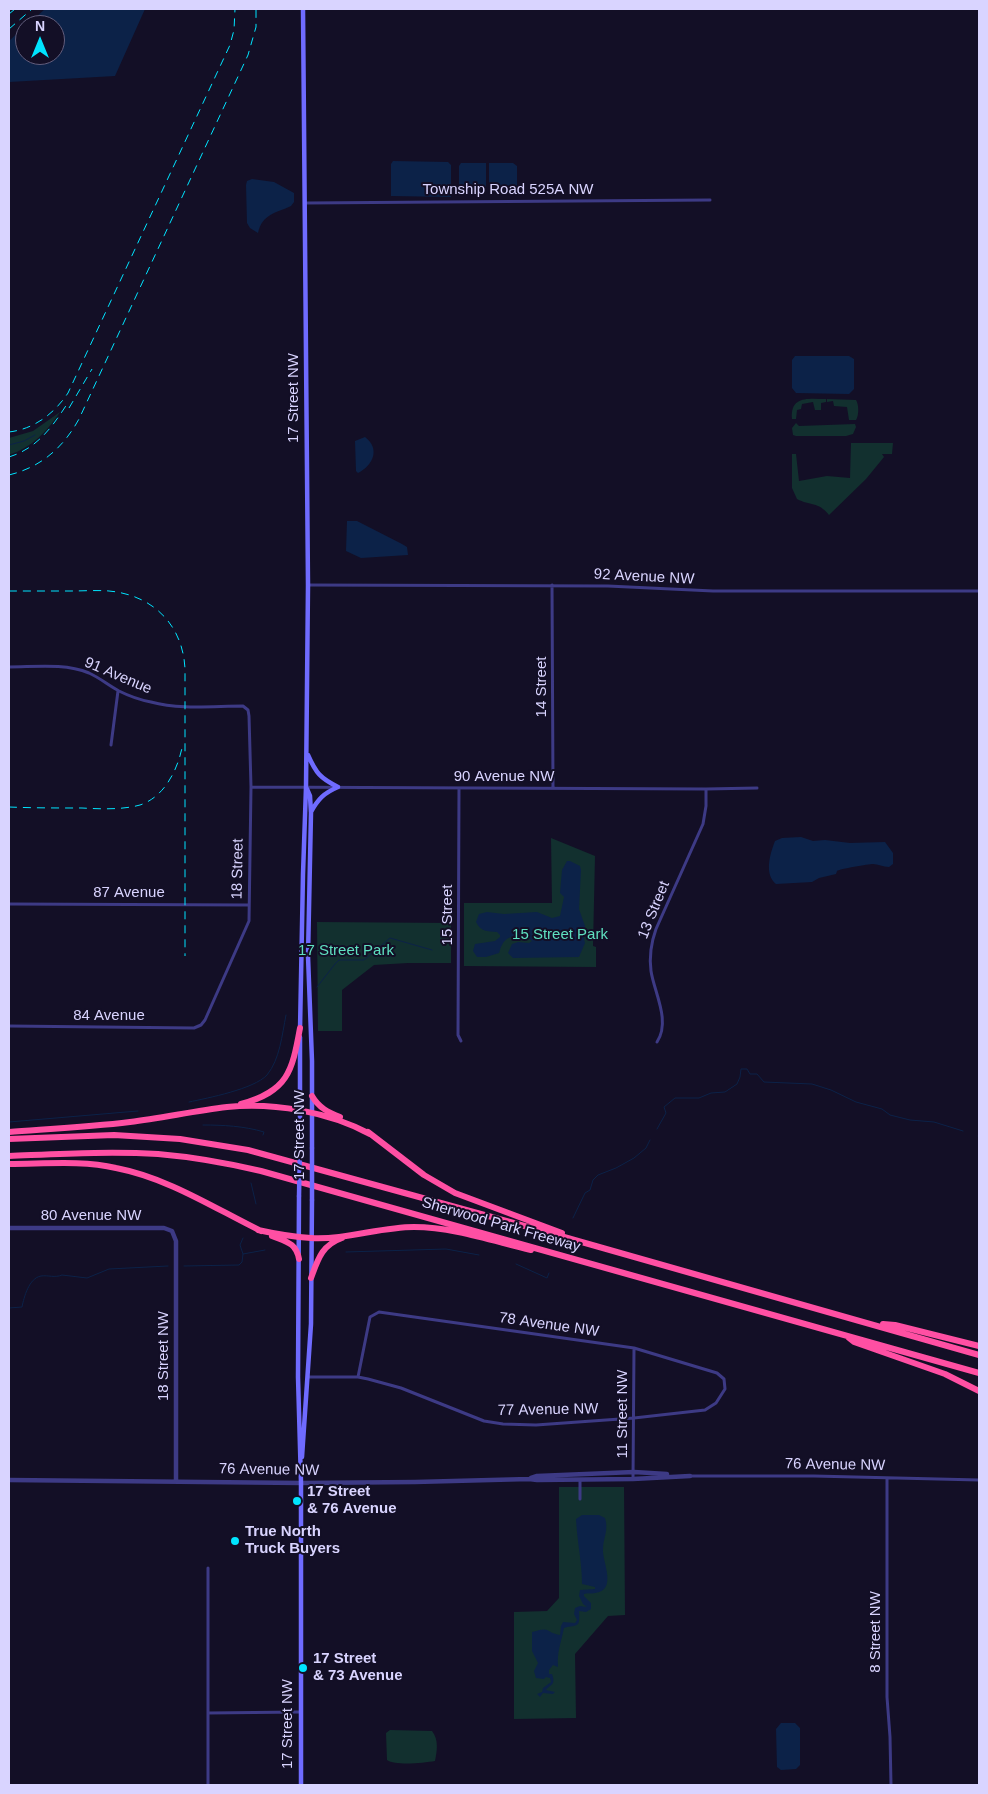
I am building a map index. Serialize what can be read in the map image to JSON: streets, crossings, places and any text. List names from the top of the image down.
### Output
{
  "streets": {
    "highway": ["Sherwood Park Freeway"],
    "main road": ["17 Street NW"],
    "street": [
      "Township Road 525A NW",
      "92 Avenue NW",
      "91 Avenue",
      "14 Street",
      "90 Avenue NW",
      "18 Street",
      "87 Avenue",
      "13 Street",
      "15 Street",
      "84 Avenue",
      "80 Avenue NW",
      "78 Avenue NW",
      "18 Street NW",
      "77 Avenue NW",
      "11 Street NW",
      "76 Avenue NW",
      "8 Street NW"
    ]
  },
  "crossings": [
    ["Township Road 525A NW", "17 Street NW"],
    ["17 Street NW", "92 Avenue NW"],
    ["17 Street NW", "90 Avenue NW"],
    ["17 Street NW", "77 Avenue NW"],
    ["17 Street NW", "76 Avenue NW"],
    ["92 Avenue NW", "14 Street"],
    ["91 Avenue", "18 Street"],
    ["14 Street", "90 Avenue NW"],
    ["90 Avenue NW", "18 Street"],
    ["90 Avenue NW", "13 Street"],
    ["90 Avenue NW", "15 Street"],
    ["18 Street", "87 Avenue"],
    ["18 Street", "84 Avenue"],
    ["80 Avenue NW", "18 Street NW"],
    ["78 Avenue NW", "77 Avenue NW"],
    ["78 Avenue NW", "11 Street NW"],
    ["18 Street NW", "76 Avenue NW"],
    ["77 Avenue NW", "11 Street NW"],
    ["11 Street NW", "76 Avenue NW"],
    ["76 Avenue NW", "8 Street NW"]
  ],
  "parks": ["15 Street Park", "17 Street Park"],
  "places": ["17 Street & 76 Avenue", "True North Truck Buyers", "17 Street & 73 Avenue"],
  "north": "top"
}
